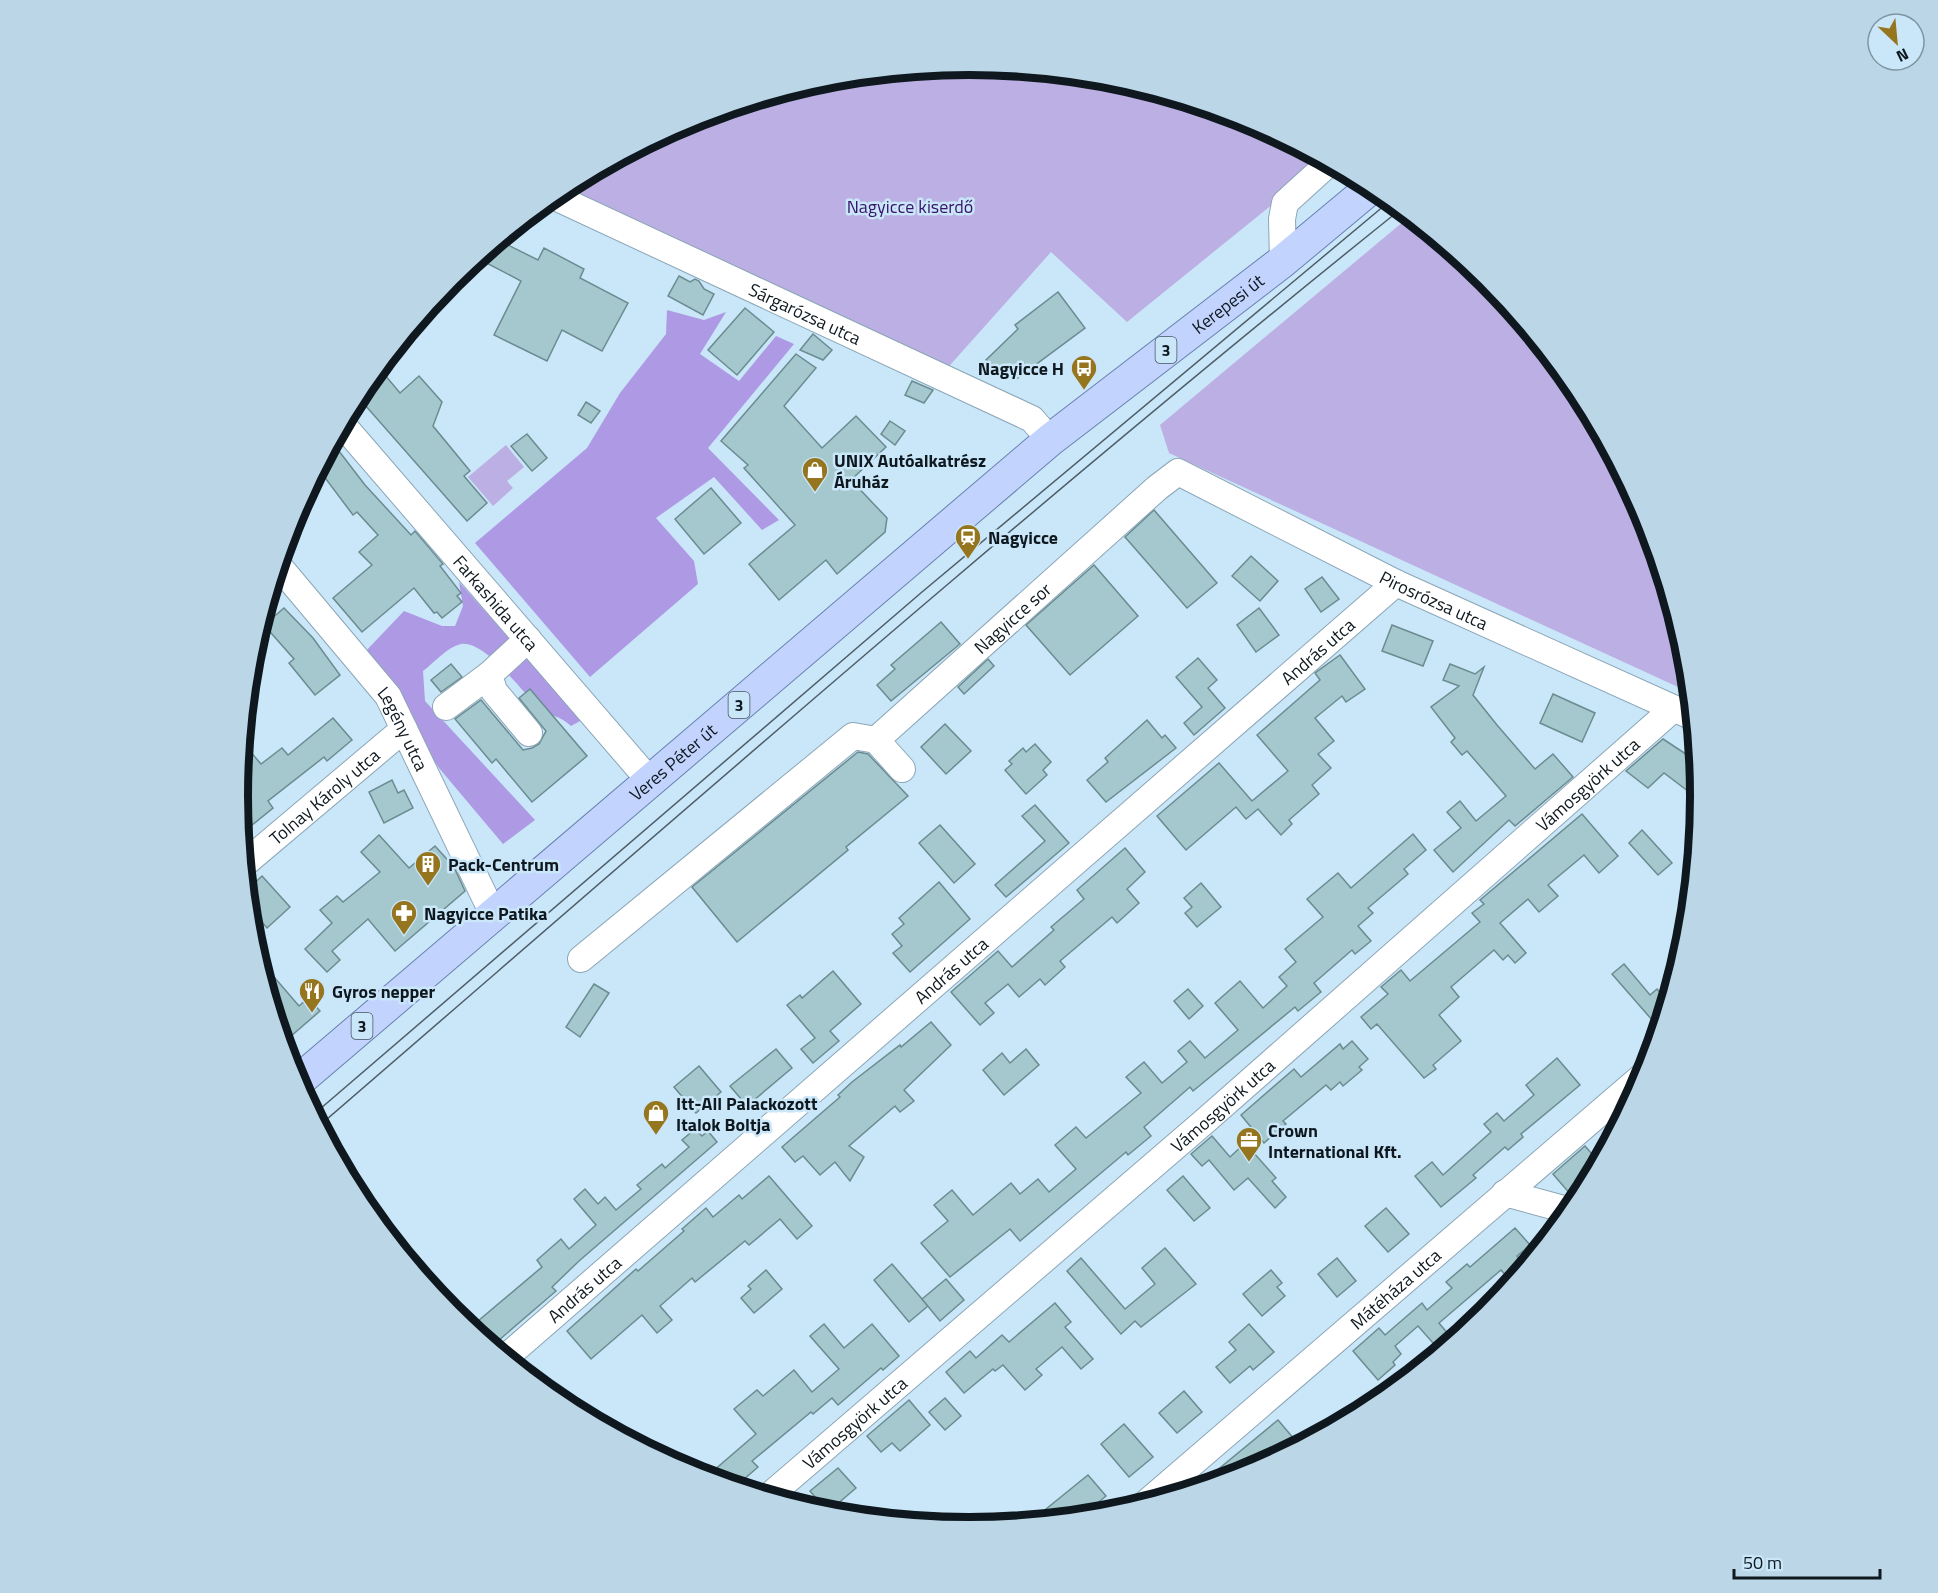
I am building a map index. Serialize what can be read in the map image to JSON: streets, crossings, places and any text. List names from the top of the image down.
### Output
{
  "streets": {
    "main road": ["Kerepesi út", "3", "Veres Péter út"],
    "street": [
      "Sárgarózsa utca",
      "Pirosrózsa utca",
      "Farkashida utca",
      "Nagyicce sor",
      "András utca",
      "Legény utca",
      "Vámosgyörk utca",
      "Tolnay Károly utca",
      "Mátéháza utca"
    ]
  },
  "crossings": [
    ["Kerepesi út", "Sárgarózsa utca"],
    ["Kerepesi út", "Veres Péter út"],
    ["Sárgarózsa utca", "Veres Péter út"],
    ["Pirosrózsa utca", "Nagyicce sor"],
    ["Pirosrózsa utca", "András utca"],
    ["Pirosrózsa utca", "Vámosgyörk utca"],
    ["Farkashida utca", "Veres Péter út"],
    ["Legény utca", "Veres Péter út"],
    ["Legény utca", "Tolnay Károly utca"]
  ],
  "parks": ["Nagyicce kiserdő"],
  "places": {
    "bus stop": ["Nagyicce H"],
    "shop": ["UNIX Autóalkatrész Áruház", "Itt-All Palackozott Italok Boltja"],
    "station": ["Nagyicce"],
    "building": ["Pack-Centrum"],
    "pharmacy": ["Nagyicce Patika"],
    "restaurant": ["Gyros nepper"],
    "office": ["Crown International Kft."]
  },
  "scale_bar": "50 m",
  "north": "bottom right"
}
